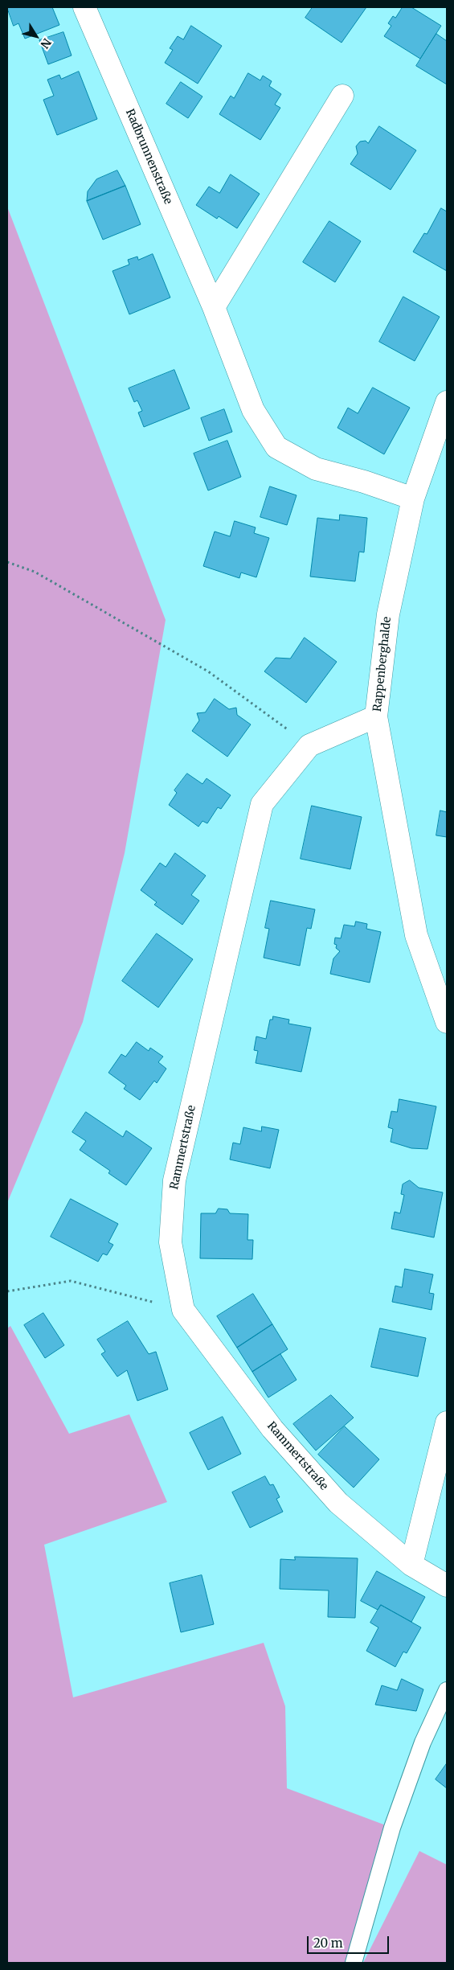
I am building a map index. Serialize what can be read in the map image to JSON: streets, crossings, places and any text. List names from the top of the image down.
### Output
{
  "streets": {
    "street": ["Radbrunnenstraße", "Rappenberghalde", "Rammertstraße"]
  },
  "crossings": [
    ["Radbrunnenstraße", "Rappenberghalde"],
    ["Rappenberghalde", "Rammertstraße"]
  ],
  "scale_bar": "20 m",
  "north": "bottom right"
}
